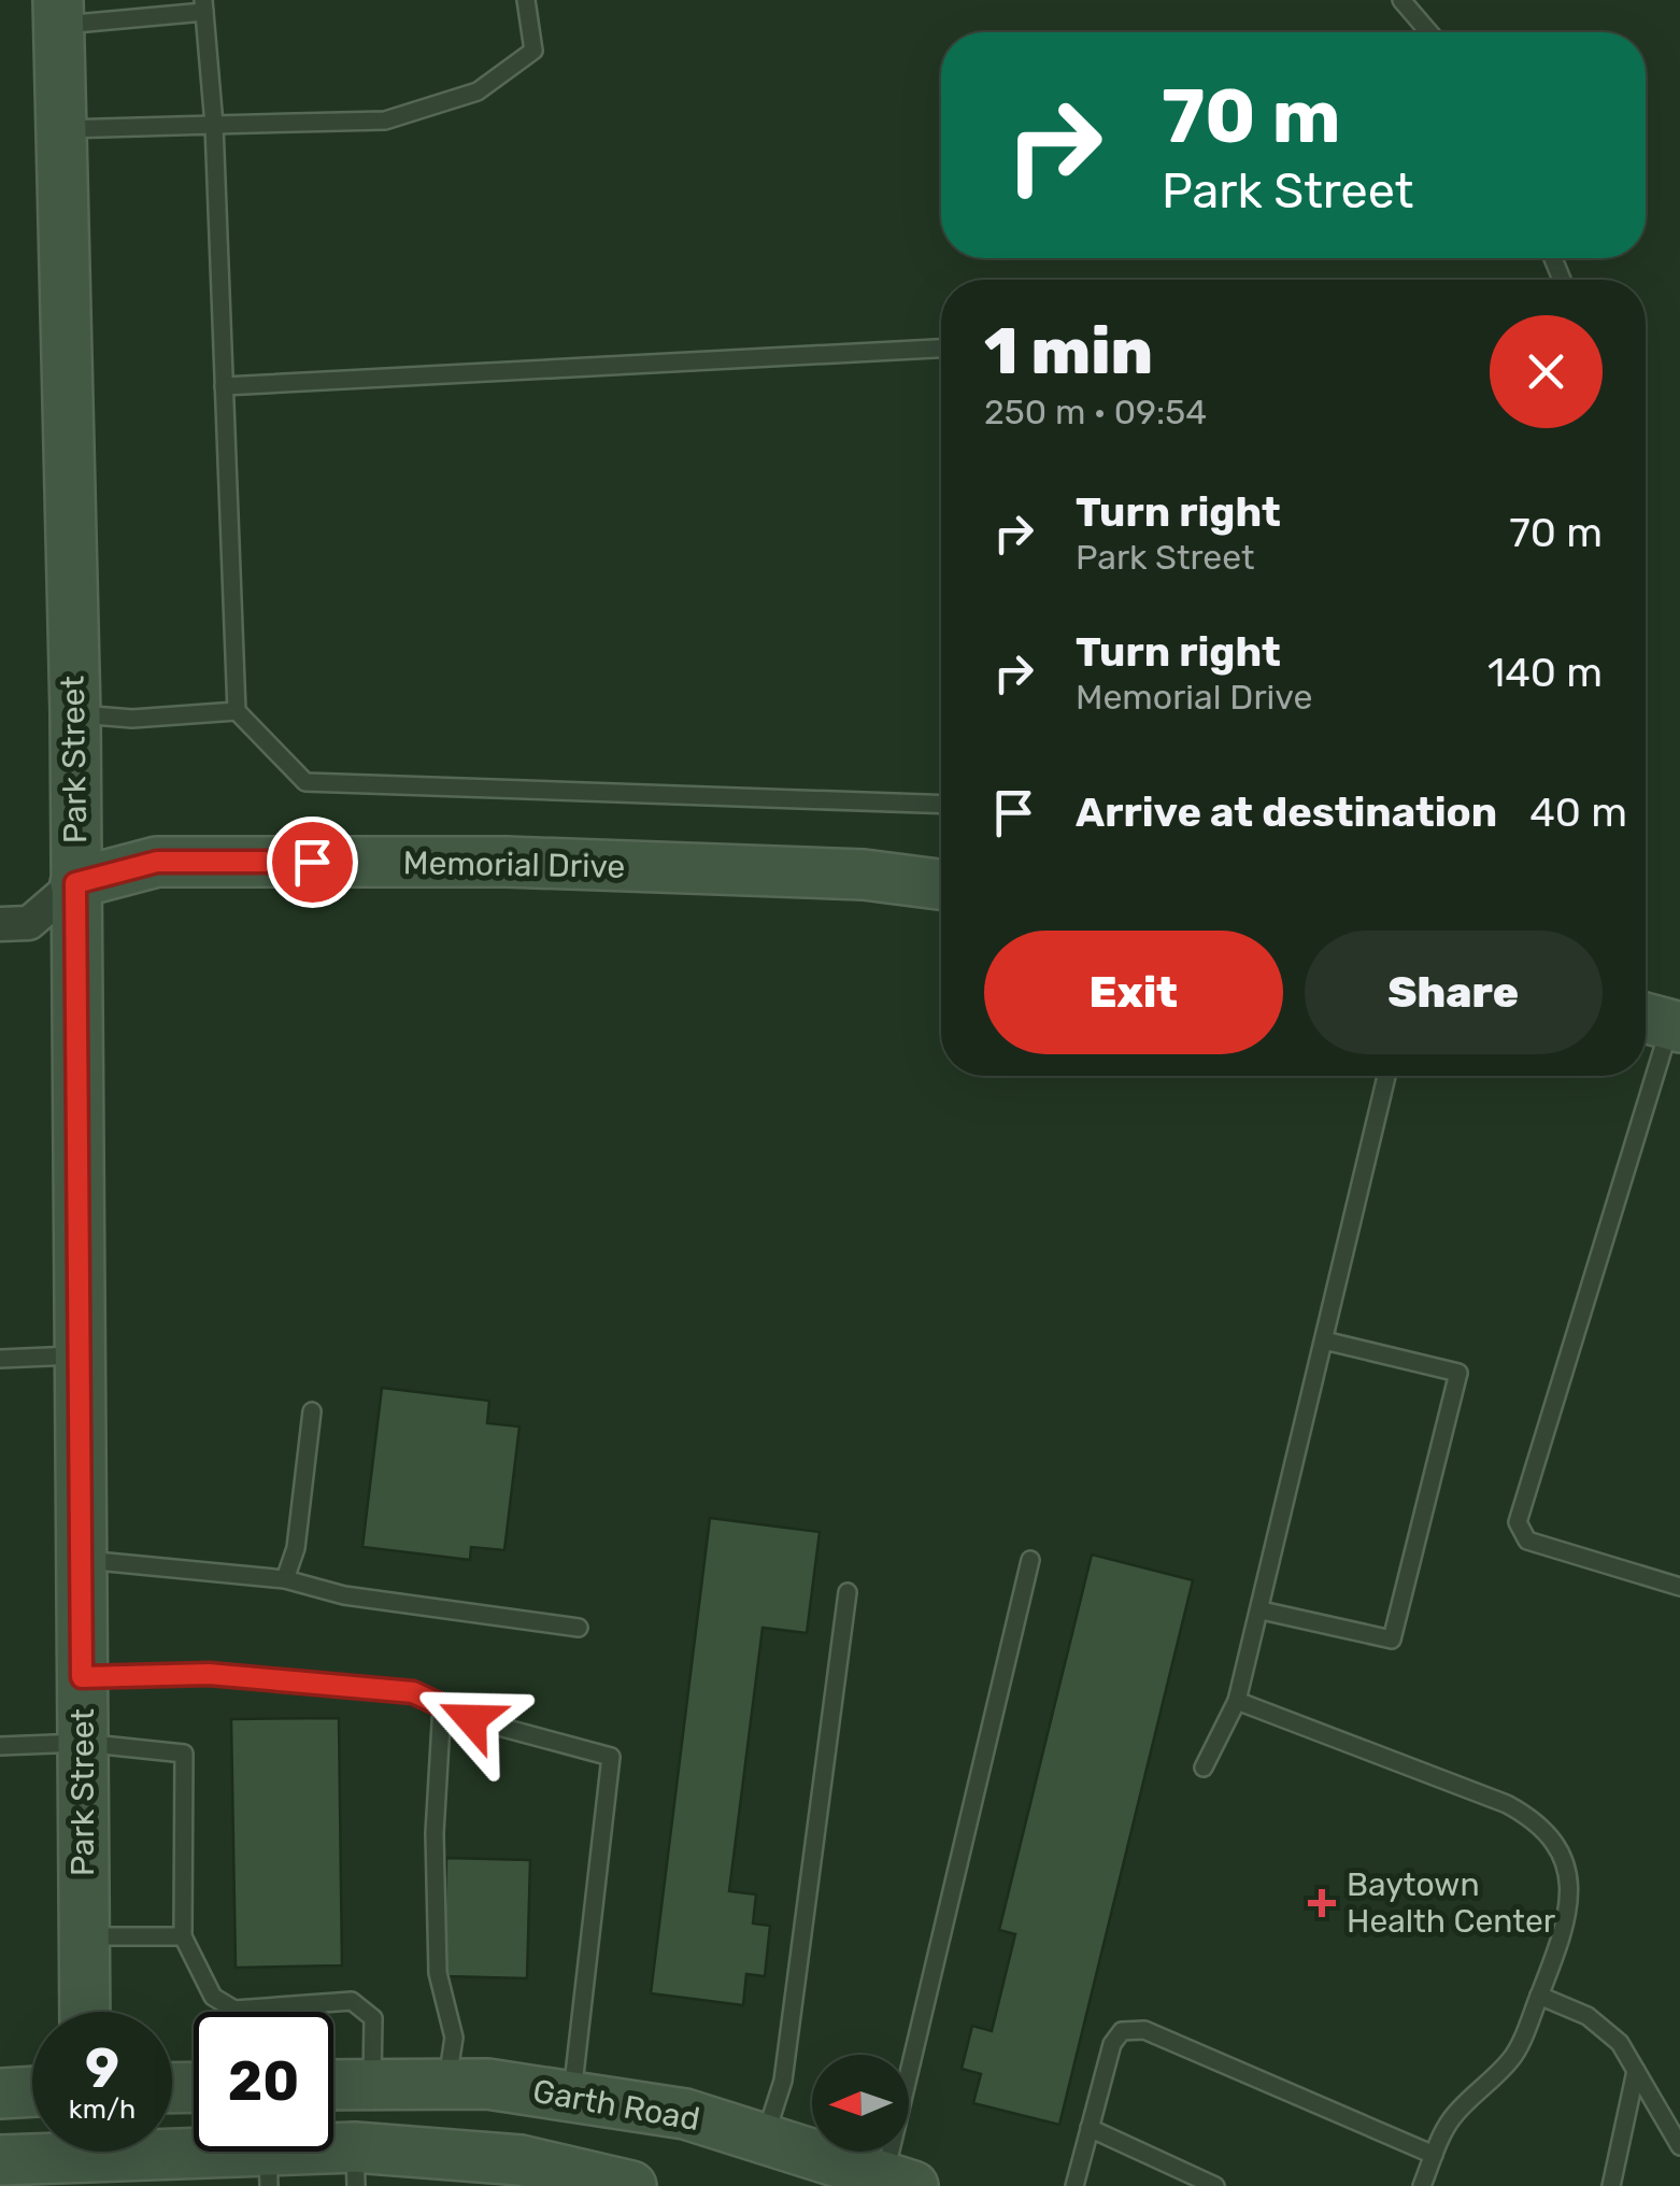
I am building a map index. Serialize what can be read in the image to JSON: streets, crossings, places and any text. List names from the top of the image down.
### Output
{
  "streets": {
    "street": ["Park Street", "Memorial Drive", "Garth Road"]
  },
  "crossings": [
    ["Park Street", "Memorial Drive"]
  ],
  "places": {
    "health": ["Baytown Health Center"]
  },
  "north": "left",
  "page": {
    "turn": ["70 m", "Park Street"],
    "heading": ["1 min", "250 m · 09:54"],
    "list": [
      {
        "name": "Turn right",
        "note": "Park Street",
        "value": "70 m"
      },
      {
        "name": "Turn right",
        "note": "Memorial Drive",
        "value": "140 m"
      },
      {
        "name": "Arrive at destination",
        "value": "40 m"
      }
    ],
    "buttons": ["Exit", "Share"],
    "speed": "9 km/h",
    "limit": "20"
  }
}
